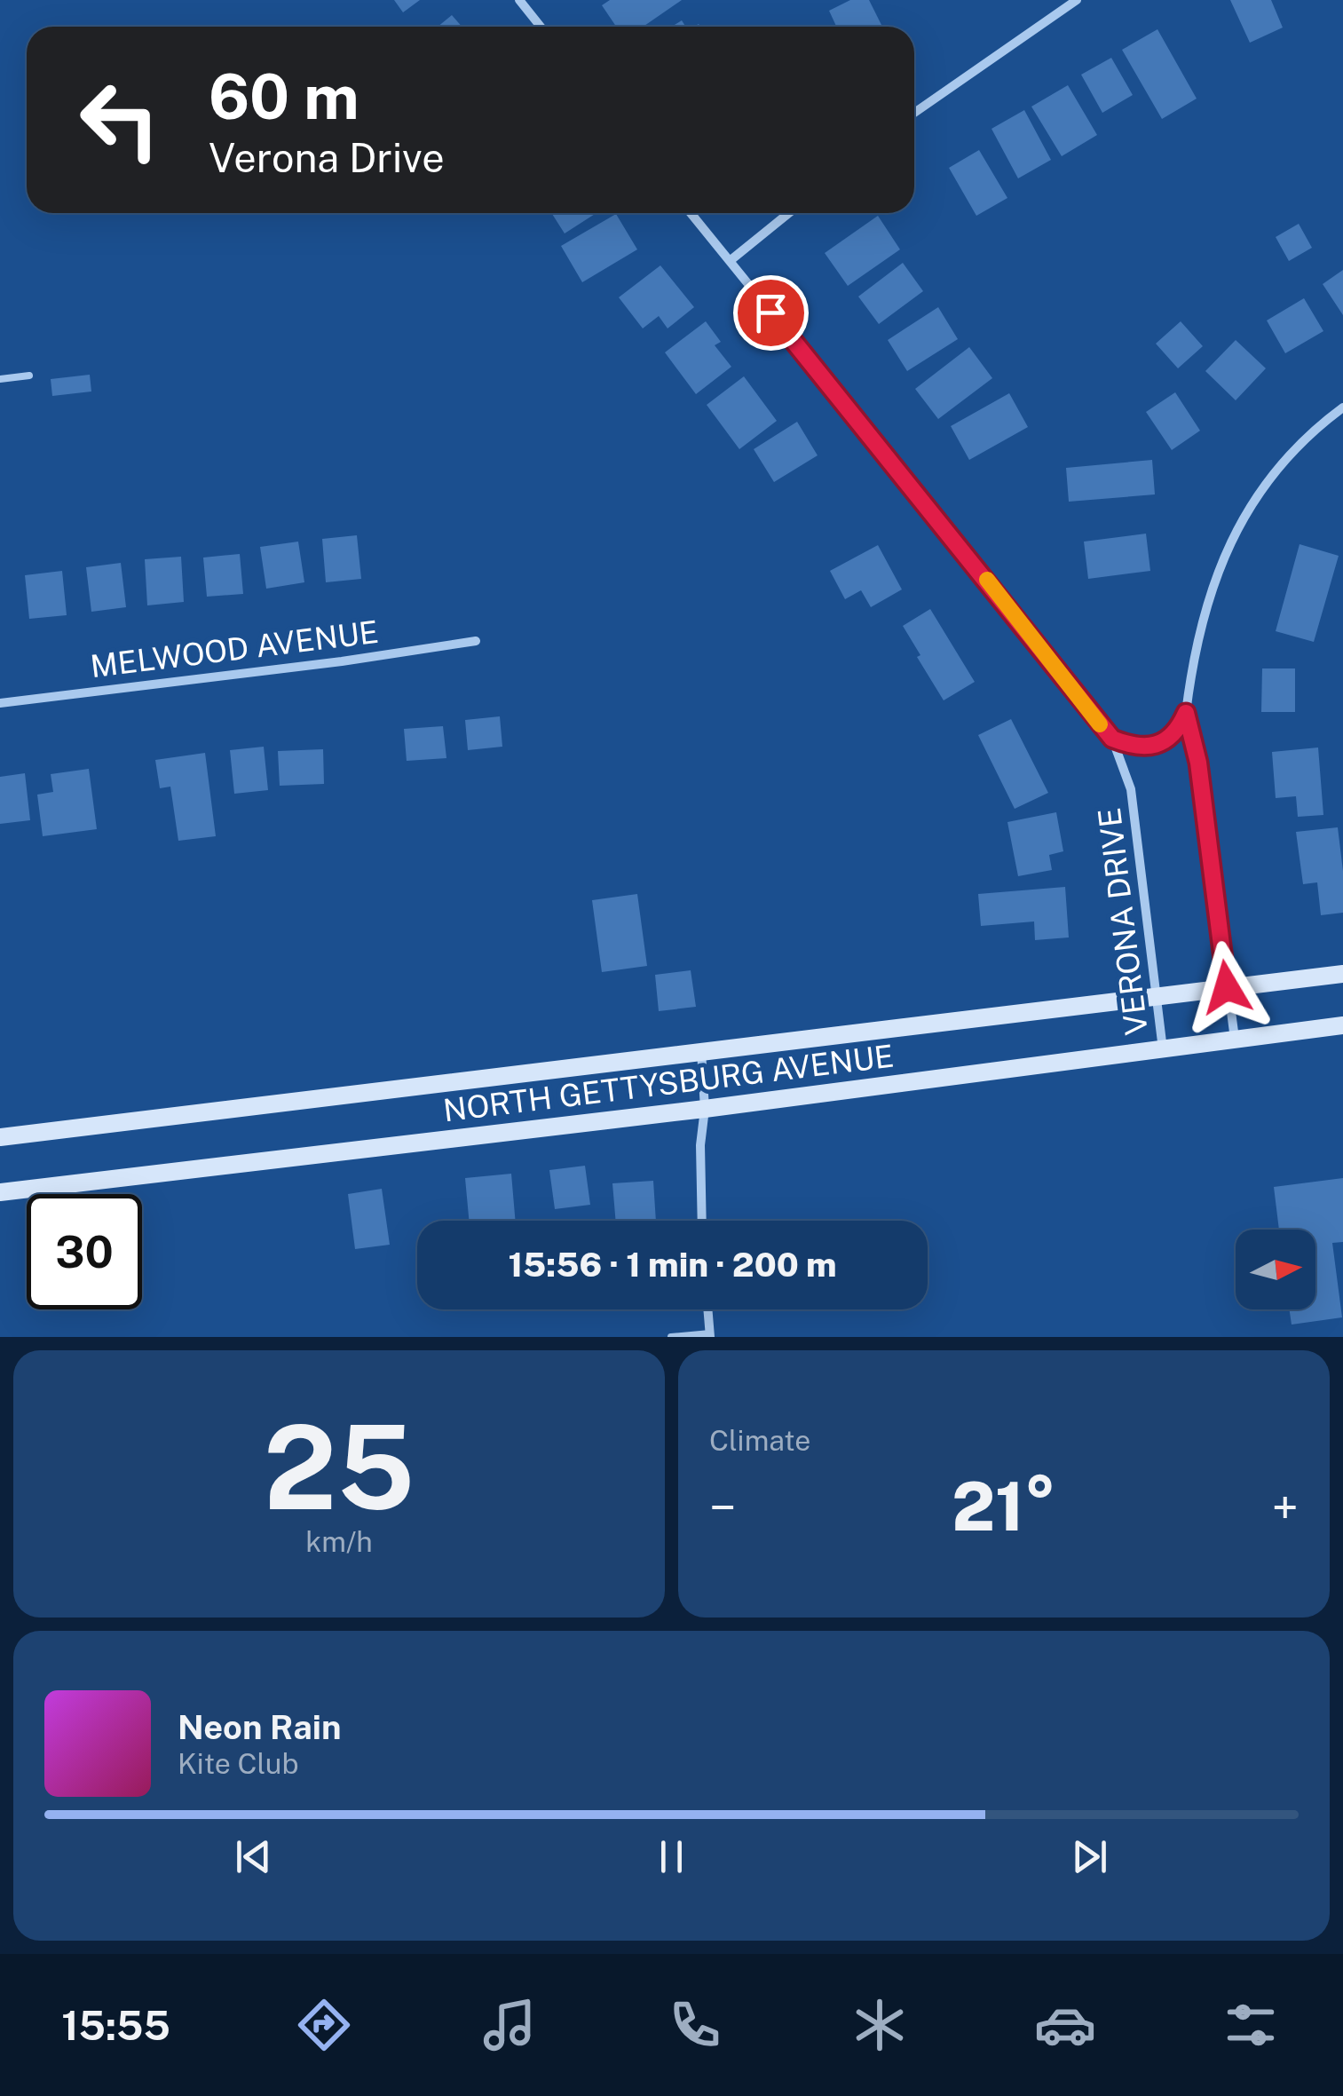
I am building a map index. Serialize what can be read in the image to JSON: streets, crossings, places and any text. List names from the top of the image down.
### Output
{
  "streets": {
    "main road": ["NORTH GETTYSBURG AVENUE"],
    "street": ["MELWOOD AVENUE", "VERONA DRIVE"]
  },
  "crossings": [
    ["VERONA DRIVE", "NORTH GETTYSBURG AVENUE"]
  ],
  "north": "right",
  "page": {
    "turn": ["60 m", "Verona Drive"],
    "limit": "30",
    "trip": "15:56 · 1 min · 200 m",
    "tile": [
      ["25", "km/h"],
      "Climate"
    ],
    "heat": ["−", "21°", "+"],
    "song": ["Neon Rain", "Kite Club"],
    "tabs": "15:55"
  }
}
